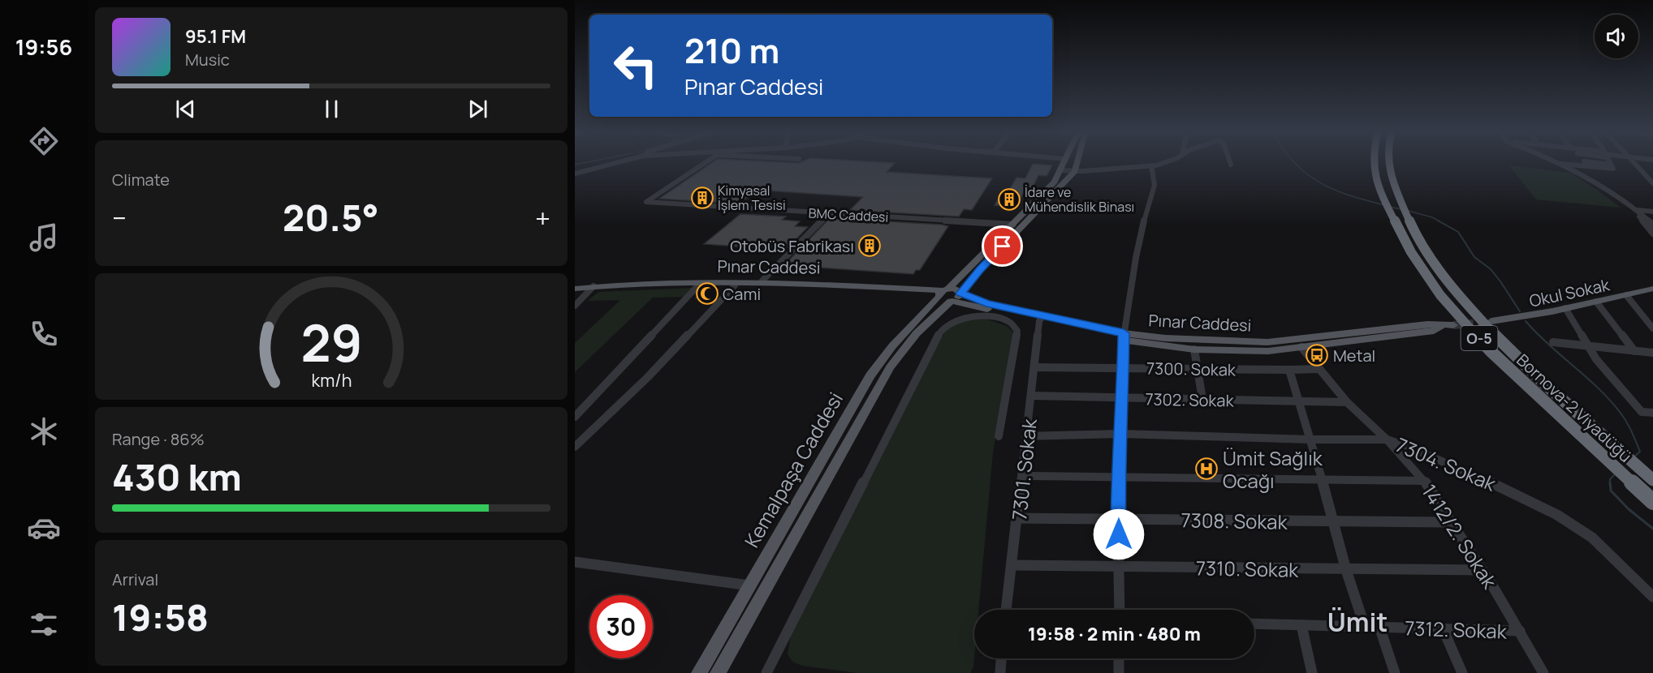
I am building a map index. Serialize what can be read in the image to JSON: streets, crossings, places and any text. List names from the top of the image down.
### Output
{
  "streets": {
    "highway": ["O-5", "Bornova-2 Viyadüğü"],
    "main road": ["Pınar Caddesi", "Okul Sokak", "Kemalpaşa Caddesi"],
    "street": [
      "BMC Caddesi",
      "7300. Sokak",
      "7302. Sokak",
      "7304. Sokak",
      "7301. Sokak",
      "7308. Sokak",
      "1412/2. Sokak",
      "7310. Sokak",
      "7312. Sokak"
    ]
  },
  "crossings": [
    ["BMC Caddesi", "Kemalpaşa Caddesi"],
    ["Pınar Caddesi", "Kemalpaşa Caddesi"],
    ["Pınar Caddesi", "7301. Sokak"],
    ["Pınar Caddesi", "1412/2. Sokak"],
    ["7300. Sokak", "7301. Sokak"],
    ["7300. Sokak", "1412/2. Sokak"],
    ["7302. Sokak", "7301. Sokak"],
    ["7302. Sokak", "1412/2. Sokak"],
    ["7304. Sokak", "7301. Sokak"],
    ["7304. Sokak", "1412/2. Sokak"],
    ["7301. Sokak", "7308. Sokak"],
    ["7301. Sokak", "7310. Sokak"],
    ["7308. Sokak", "1412/2. Sokak"],
    ["1412/2. Sokak", "7310. Sokak"],
    ["1412/2. Sokak", "7312. Sokak"]
  ],
  "districts": ["Ümit"],
  "places": {
    "building": ["Kimyasal İşlem Tesisi", "İdare ve Mühendislik Binası", "Otobüs Fabrikası"],
    "mosque": ["Cami"],
    "bus stop": ["Metal"],
    "hospital": ["Ümit Sağlık Ocağı"]
  },
  "page": {
    "tabs": "19:56",
    "turn": ["210 m", "Pınar Caddesi"],
    "song": ["95.1 FM", "Music"],
    "tile": [
      "Climate",
      ["Range · 86%", "430 km"],
      ["Arrival", "19:58"]
    ],
    "heat": ["−", "20.5°", "+"],
    "limit": "30",
    "trip": "19:58 · 2 min · 480 m",
    "gauge": ["29", "km/h"]
  }
}
